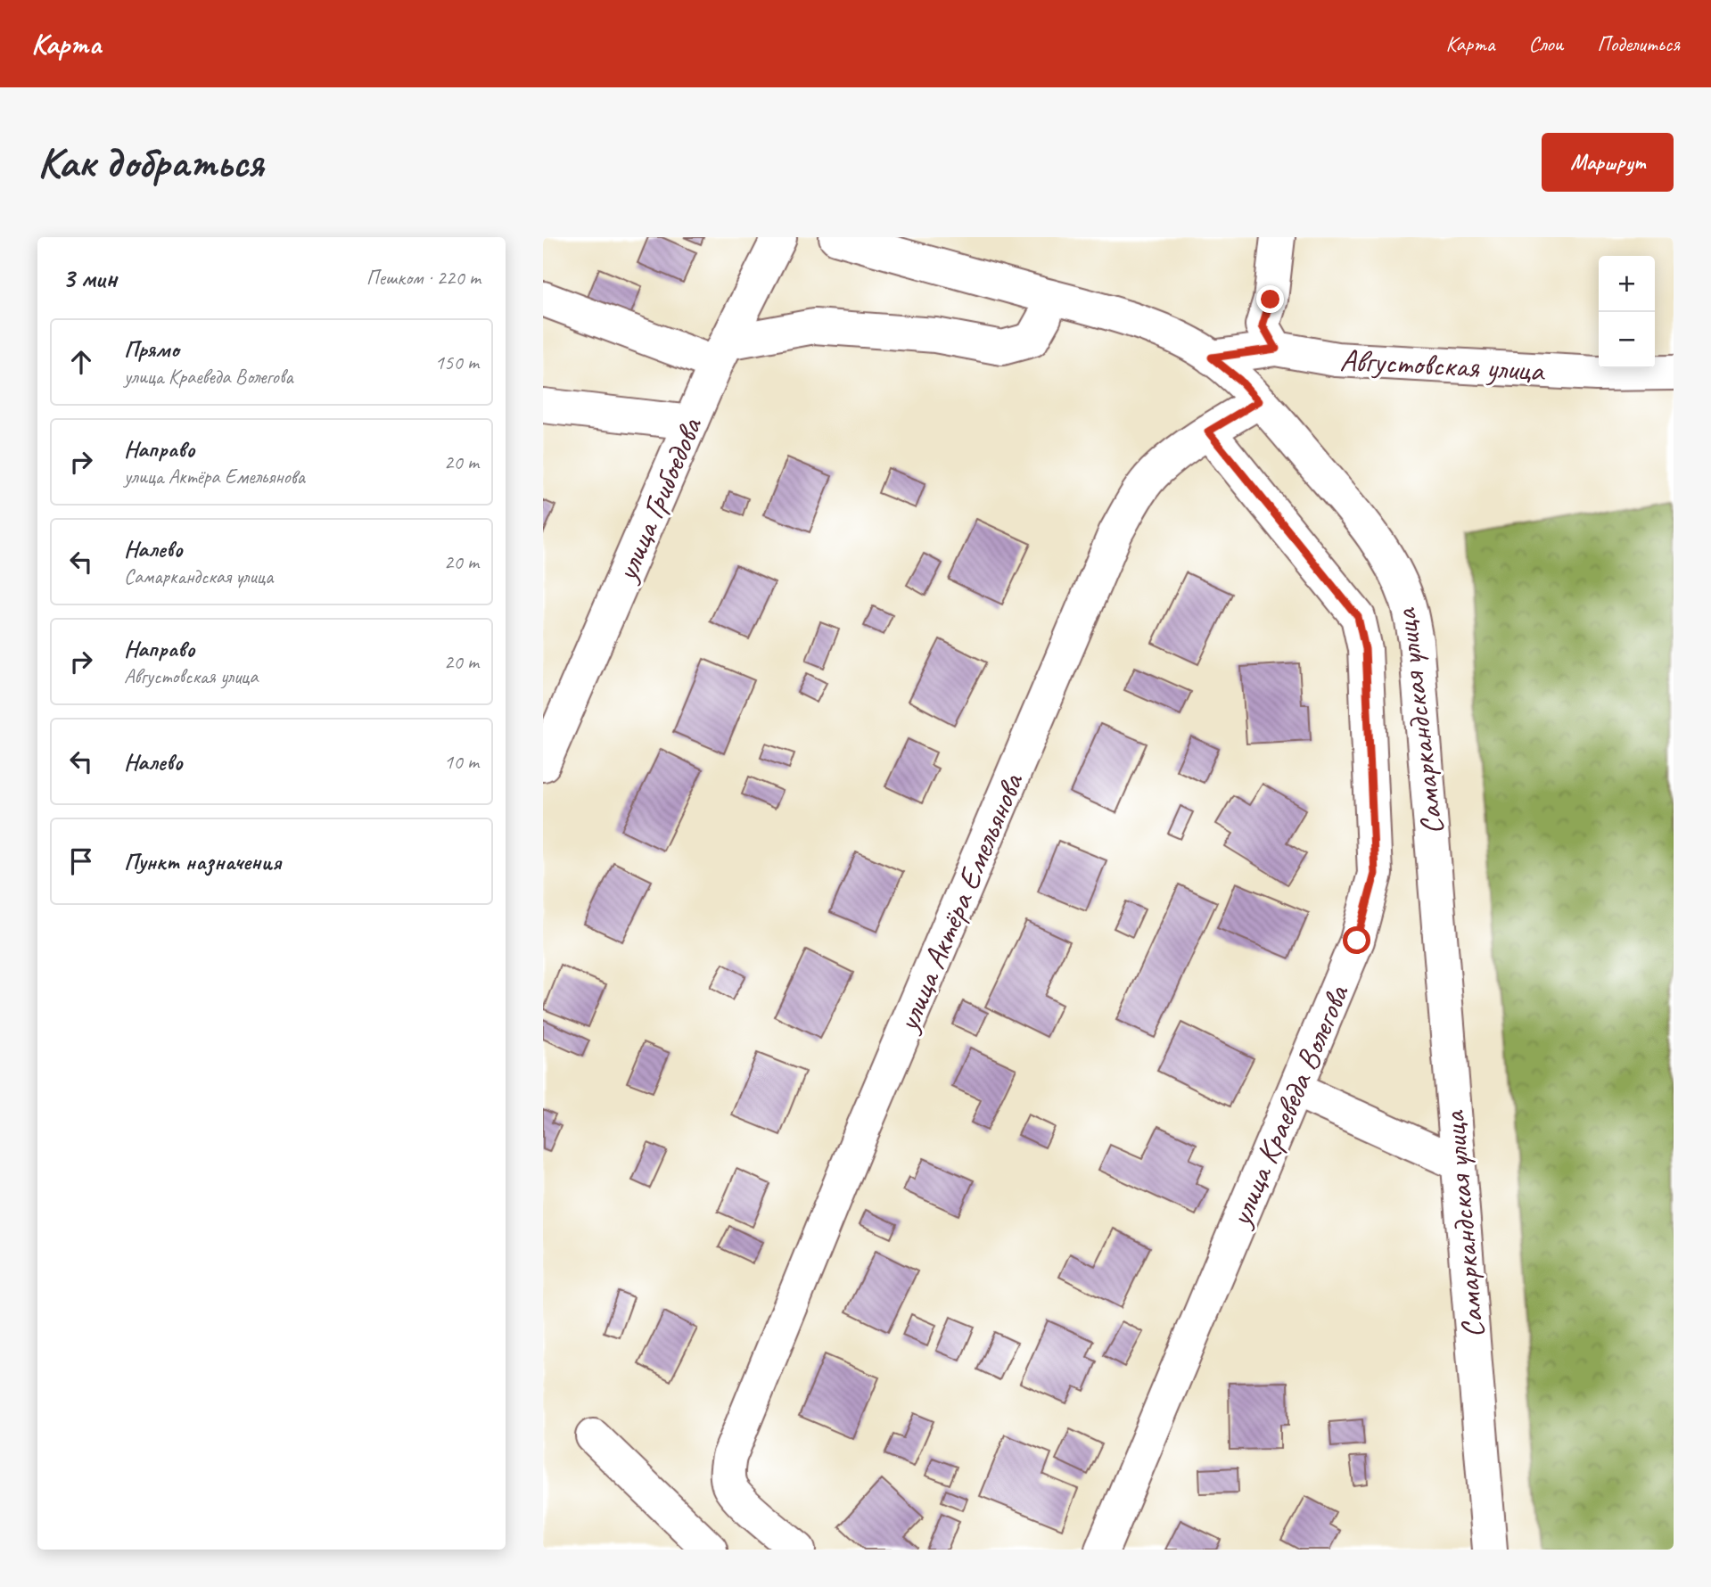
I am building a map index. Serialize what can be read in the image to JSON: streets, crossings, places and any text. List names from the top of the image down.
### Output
{
  "streets": {
    "street": [
      "Августовская улица",
      "улица Грибоедова",
      "Самаркандская улица",
      "улица Актёра Емельянова",
      "улица Краеведа Волегова"
    ]
  },
  "crossings": [
    ["Августовская улица", "Самаркандская улица"],
    ["Самаркандская улица", "улица Актёра Емельянова"],
    ["улица Актёра Емельянова", "улица Краеведа Волегова"]
  ],
  "page": {
    "header": "Карта",
    "nav": ["Карта", "Слои", "Поделиться"],
    "buttons": "Маршрут",
    "title": "Как добраться",
    "heading": ["3 мин", "Пешком · 220 m"],
    "map_buttons": ["+", "−"],
    "list": [
      ["Прямо", "улица Краеведа Волегова", "150 m"],
      ["Направо", "улица Актёра Емельянова", "20 m"],
      ["Налево", "Самаркандская улица", "20 m"],
      ["Направо", "Августовская улица", "20 m"],
      ["Налево", "10 m"],
      "Пункт назначения"
    ]
  }
}
